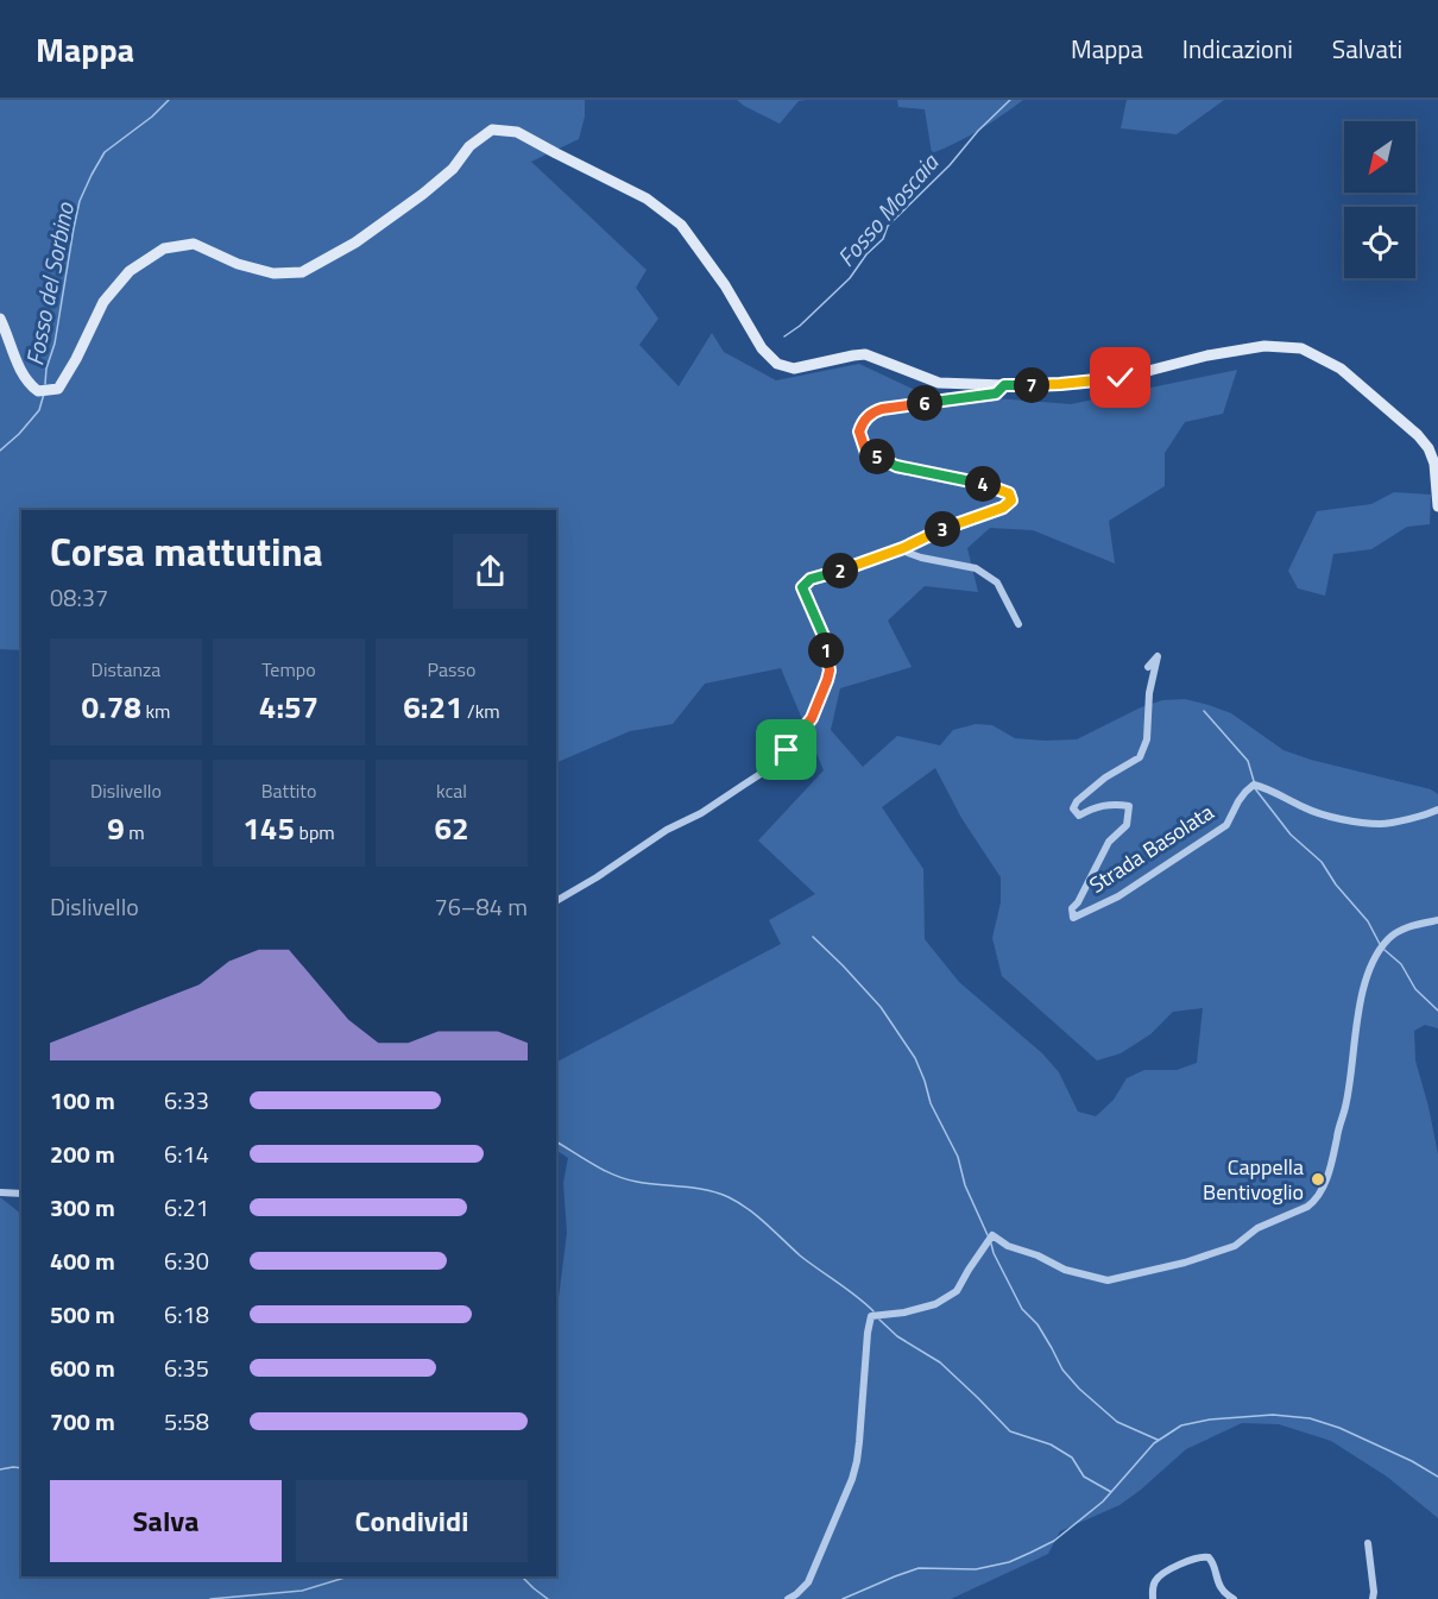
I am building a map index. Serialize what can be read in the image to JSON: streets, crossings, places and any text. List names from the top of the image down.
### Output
{
  "streets": {
    "street": ["Strada Basolata"]
  },
  "water": ["Fosso Moscaia", "Fosso del Sorbino"],
  "places": ["Cappella Bentivoglio"],
  "north": "bottom left",
  "page": {
    "header": "Mappa",
    "nav": ["Mappa", "Indicazioni", "Salvati"],
    "pins": [
      "7",
      "6",
      "5",
      "4",
      "3",
      "2",
      "1"
    ],
    "heading": ["Corsa mattutina", "08:37"],
    "stats": [
      ["Distanza", "0.78 km"],
      ["Tempo", "4:57"],
      ["Passo", "6:21 /km"],
      ["Dislivello", "9 m"],
      ["Battito", "145 bpm"],
      ["kcal", "62"]
    ],
    "chart": ["Dislivello", "76–84 m"],
    "list": [
      {
        "name": "100 m",
        "note": "6:33"
      },
      {
        "name": "200 m",
        "note": "6:14"
      },
      {
        "name": "300 m",
        "note": "6:21"
      },
      {
        "name": "400 m",
        "note": "6:30"
      },
      {
        "name": "500 m",
        "note": "6:18"
      },
      {
        "name": "600 m",
        "note": "6:35"
      },
      {
        "name": "700 m",
        "note": "5:58"
      }
    ],
    "buttons": ["Salva", "Condividi"]
  }
}
